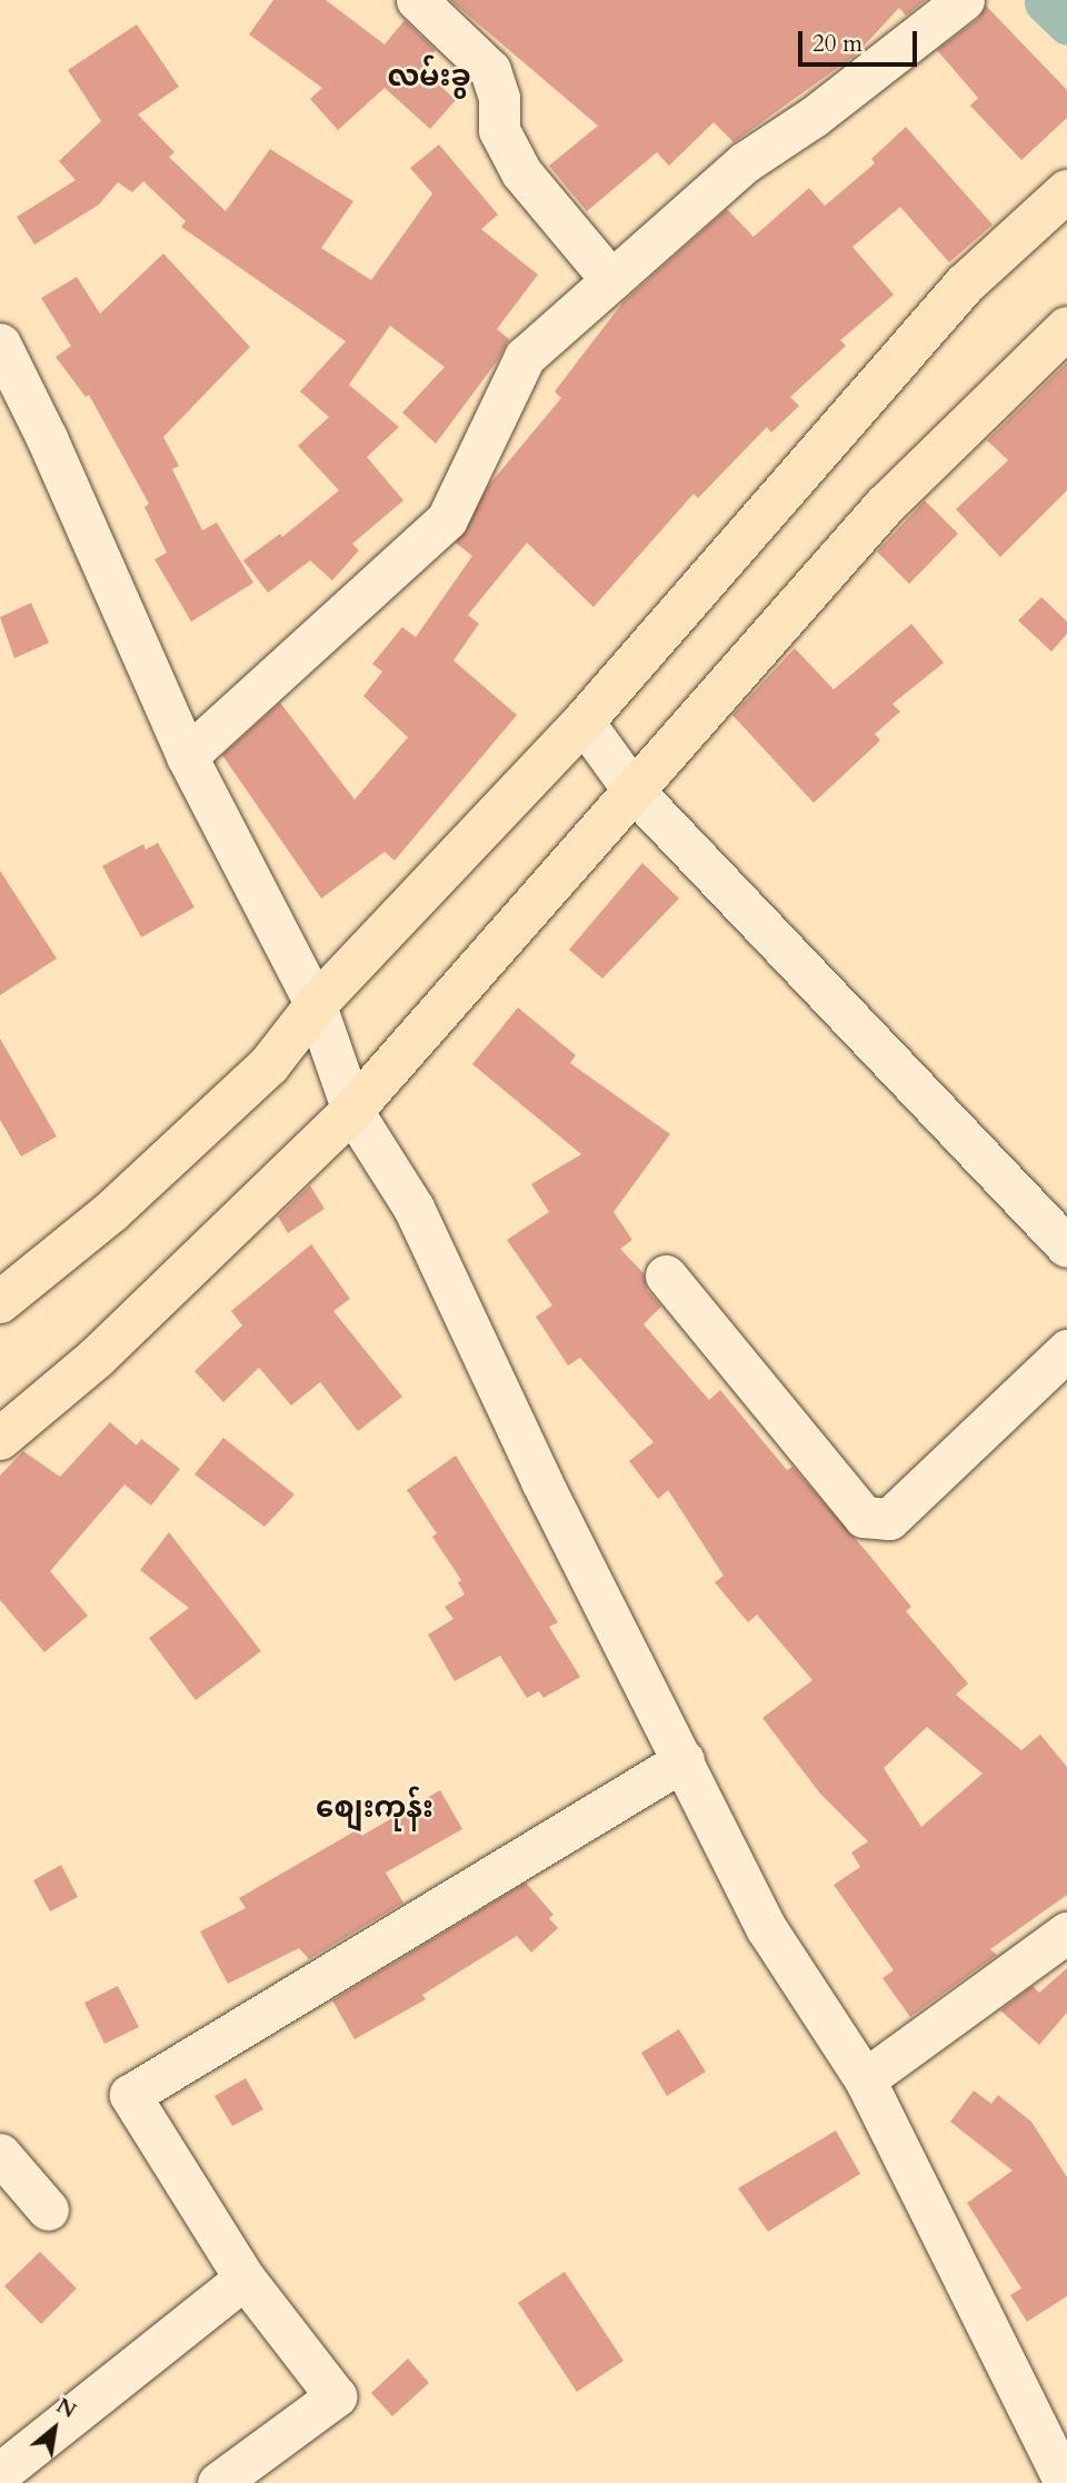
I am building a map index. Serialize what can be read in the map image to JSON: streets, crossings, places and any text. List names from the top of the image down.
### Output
{
  "districts": ["လမ်းခွ", "စျေးကုန်း"],
  "scale_bar": "20 m",
  "north": "top right"
}
